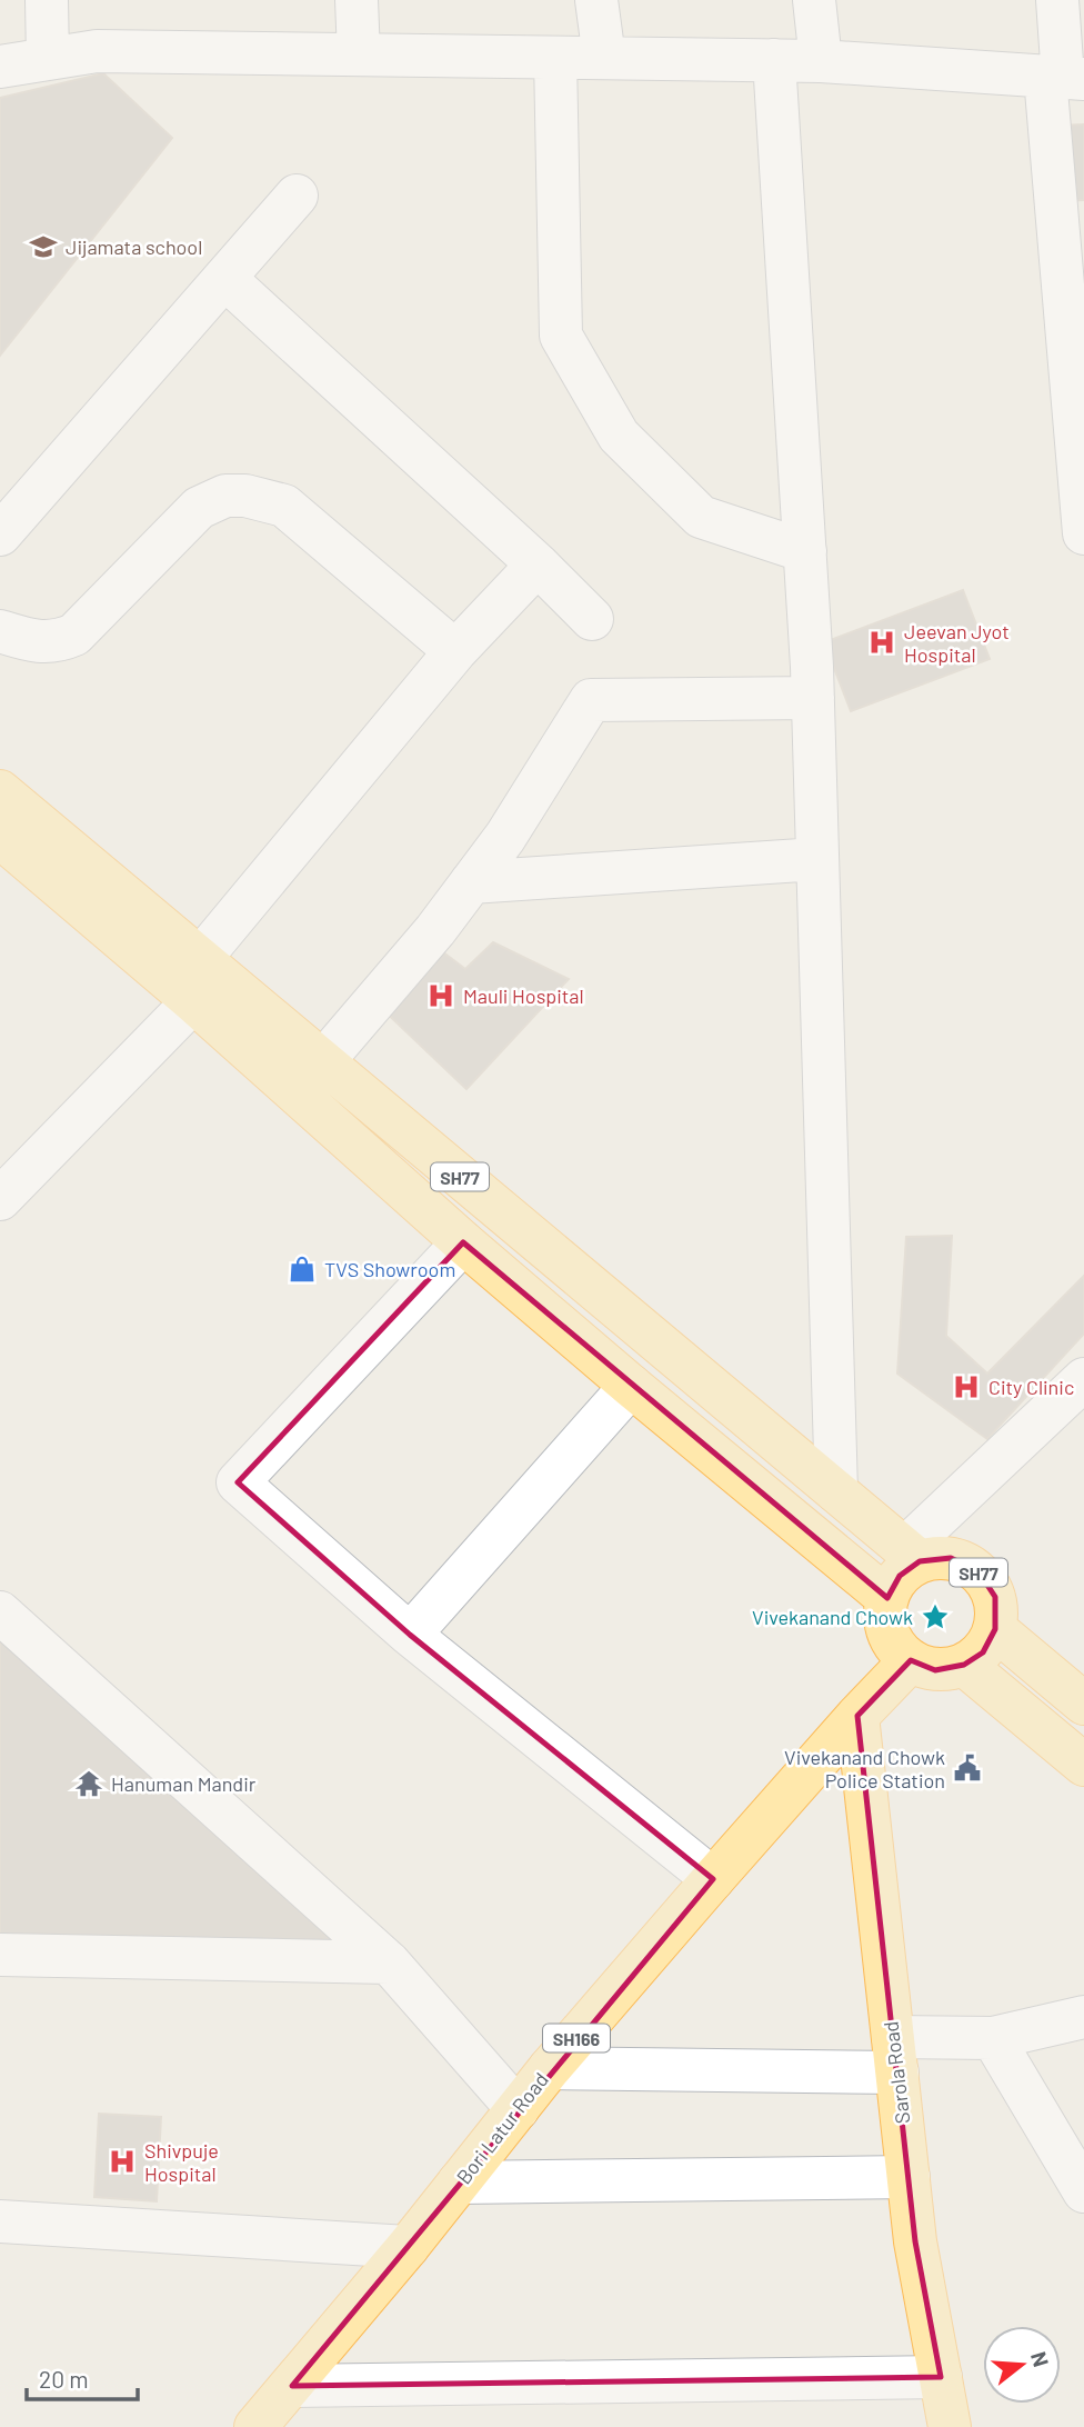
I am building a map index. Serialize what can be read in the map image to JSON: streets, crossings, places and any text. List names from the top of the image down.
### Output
{
  "streets": {
    "main road": [
      "SH77",
      "SH166",
      "Sarola Road",
      "Bori Latur Road"
    ]
  },
  "crossings": [
    ["SH77", "Bori Latur Road"],
    ["Sarola Road", "Bori Latur Road"]
  ],
  "places": {
    "school or university": ["Jijamata school"],
    "hospital": [
      "Jeevan Jyot Hospital",
      "Mauli Hospital",
      "City Clinic",
      "Shivpuje Hospital"
    ],
    "shop": ["TVS Showroom"],
    "place": ["Vivekanand Chowk"],
    "public building": ["Vivekanand Chowk Police Station"],
    "temple": ["Hanuman Mandir"]
  },
  "scale_bar": "20 m",
  "north": "right"
}
